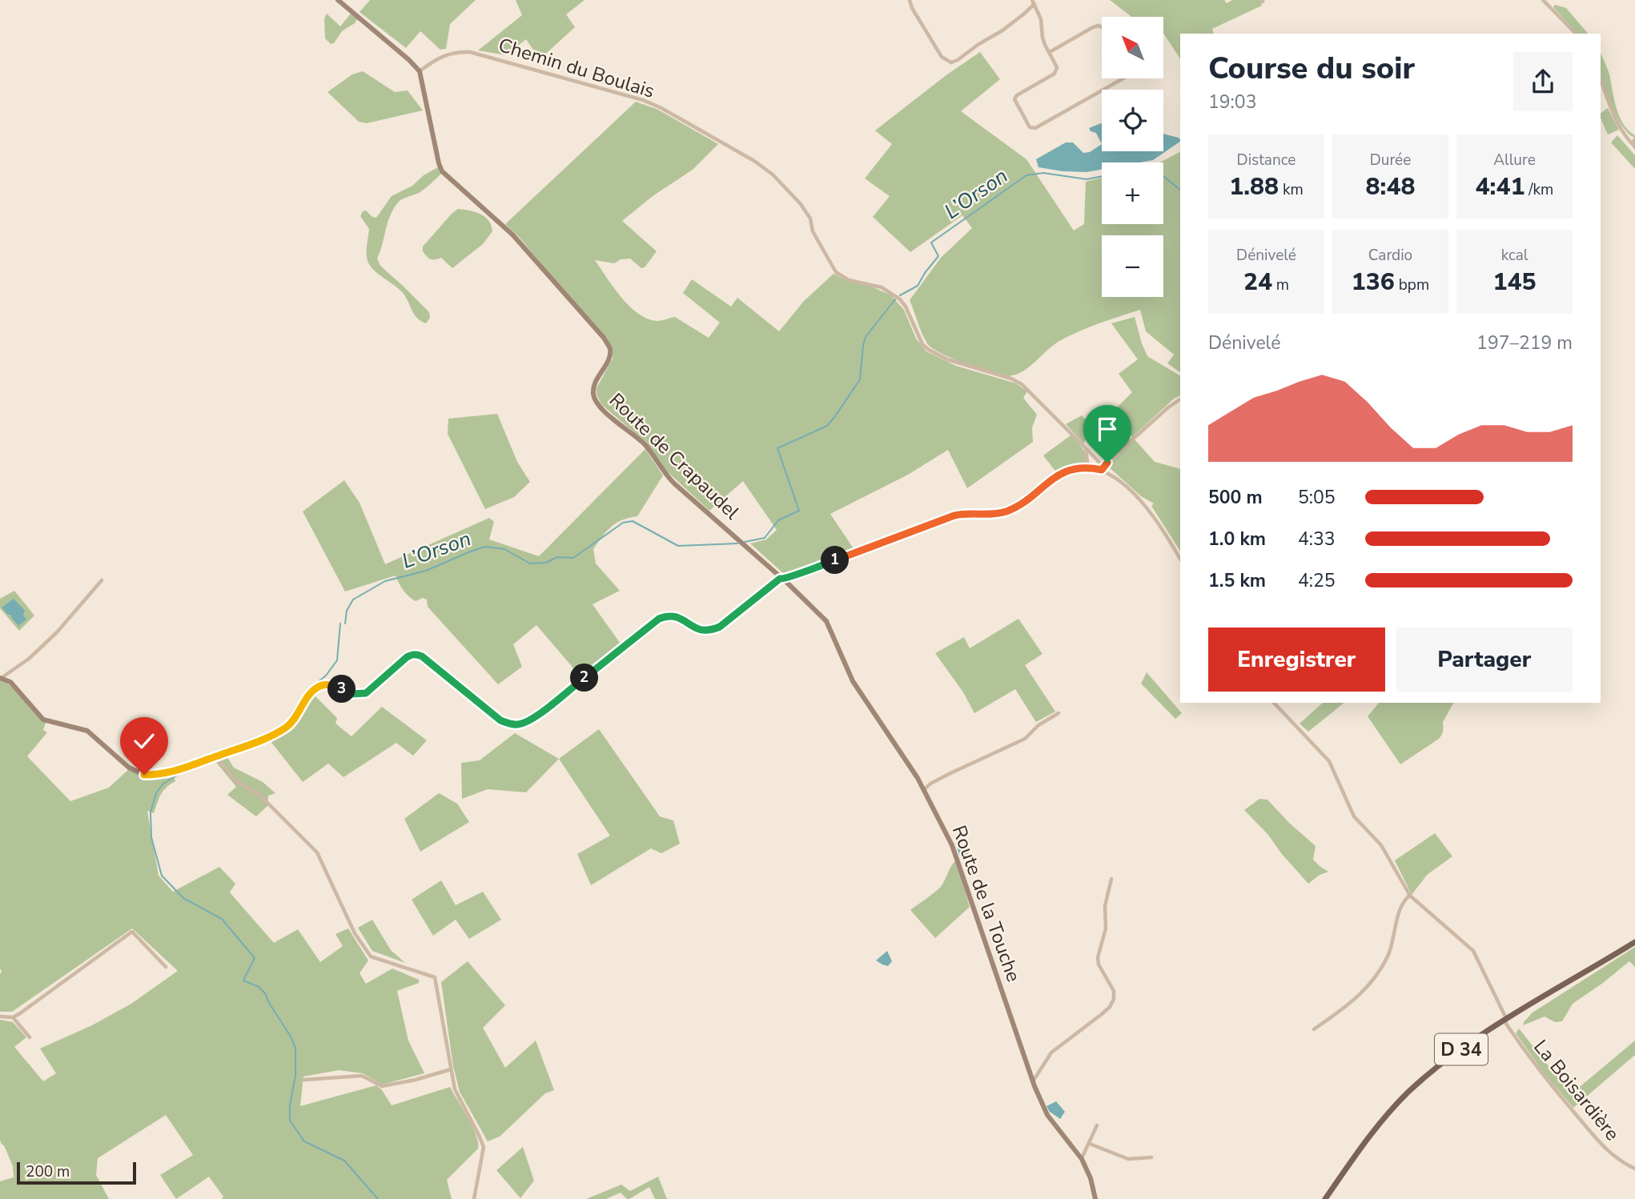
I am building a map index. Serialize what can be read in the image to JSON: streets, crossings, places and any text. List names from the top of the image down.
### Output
{
  "streets": {
    "main road": ["D 34"],
    "street": [
      "Chemin du Boulais",
      "Route de Crapaudel",
      "Route de la Touche",
      "La Boisardière"
    ]
  },
  "crossings": [
    ["Chemin du Boulais", "Route de Crapaudel"],
    ["Route de Crapaudel", "Route de la Touche"],
    ["D 34", "La Boisardière"]
  ],
  "water": ["L’Orson"],
  "scale_bar": "200 m",
  "north": "top left",
  "page": {
    "map_buttons": ["+", "−"],
    "heading": ["Course du soir", "19:03"],
    "stats": [
      ["Distance", "1.88 km"],
      ["Durée", "8:48"],
      ["Allure", "4:41 /km"],
      ["Dénivelé", "24 m"],
      ["Cardio", "136 bpm"],
      ["kcal", "145"]
    ],
    "chart": ["Dénivelé", "197–219 m"],
    "list": [
      {
        "name": "500 m",
        "note": "5:05"
      },
      {
        "name": "1.0 km",
        "note": "4:33"
      },
      {
        "name": "1.5 km",
        "note": "4:25"
      }
    ],
    "pins": ["1", "2", "3"],
    "buttons": ["Enregistrer", "Partager"],
    "scale": "200 m"
  }
}
